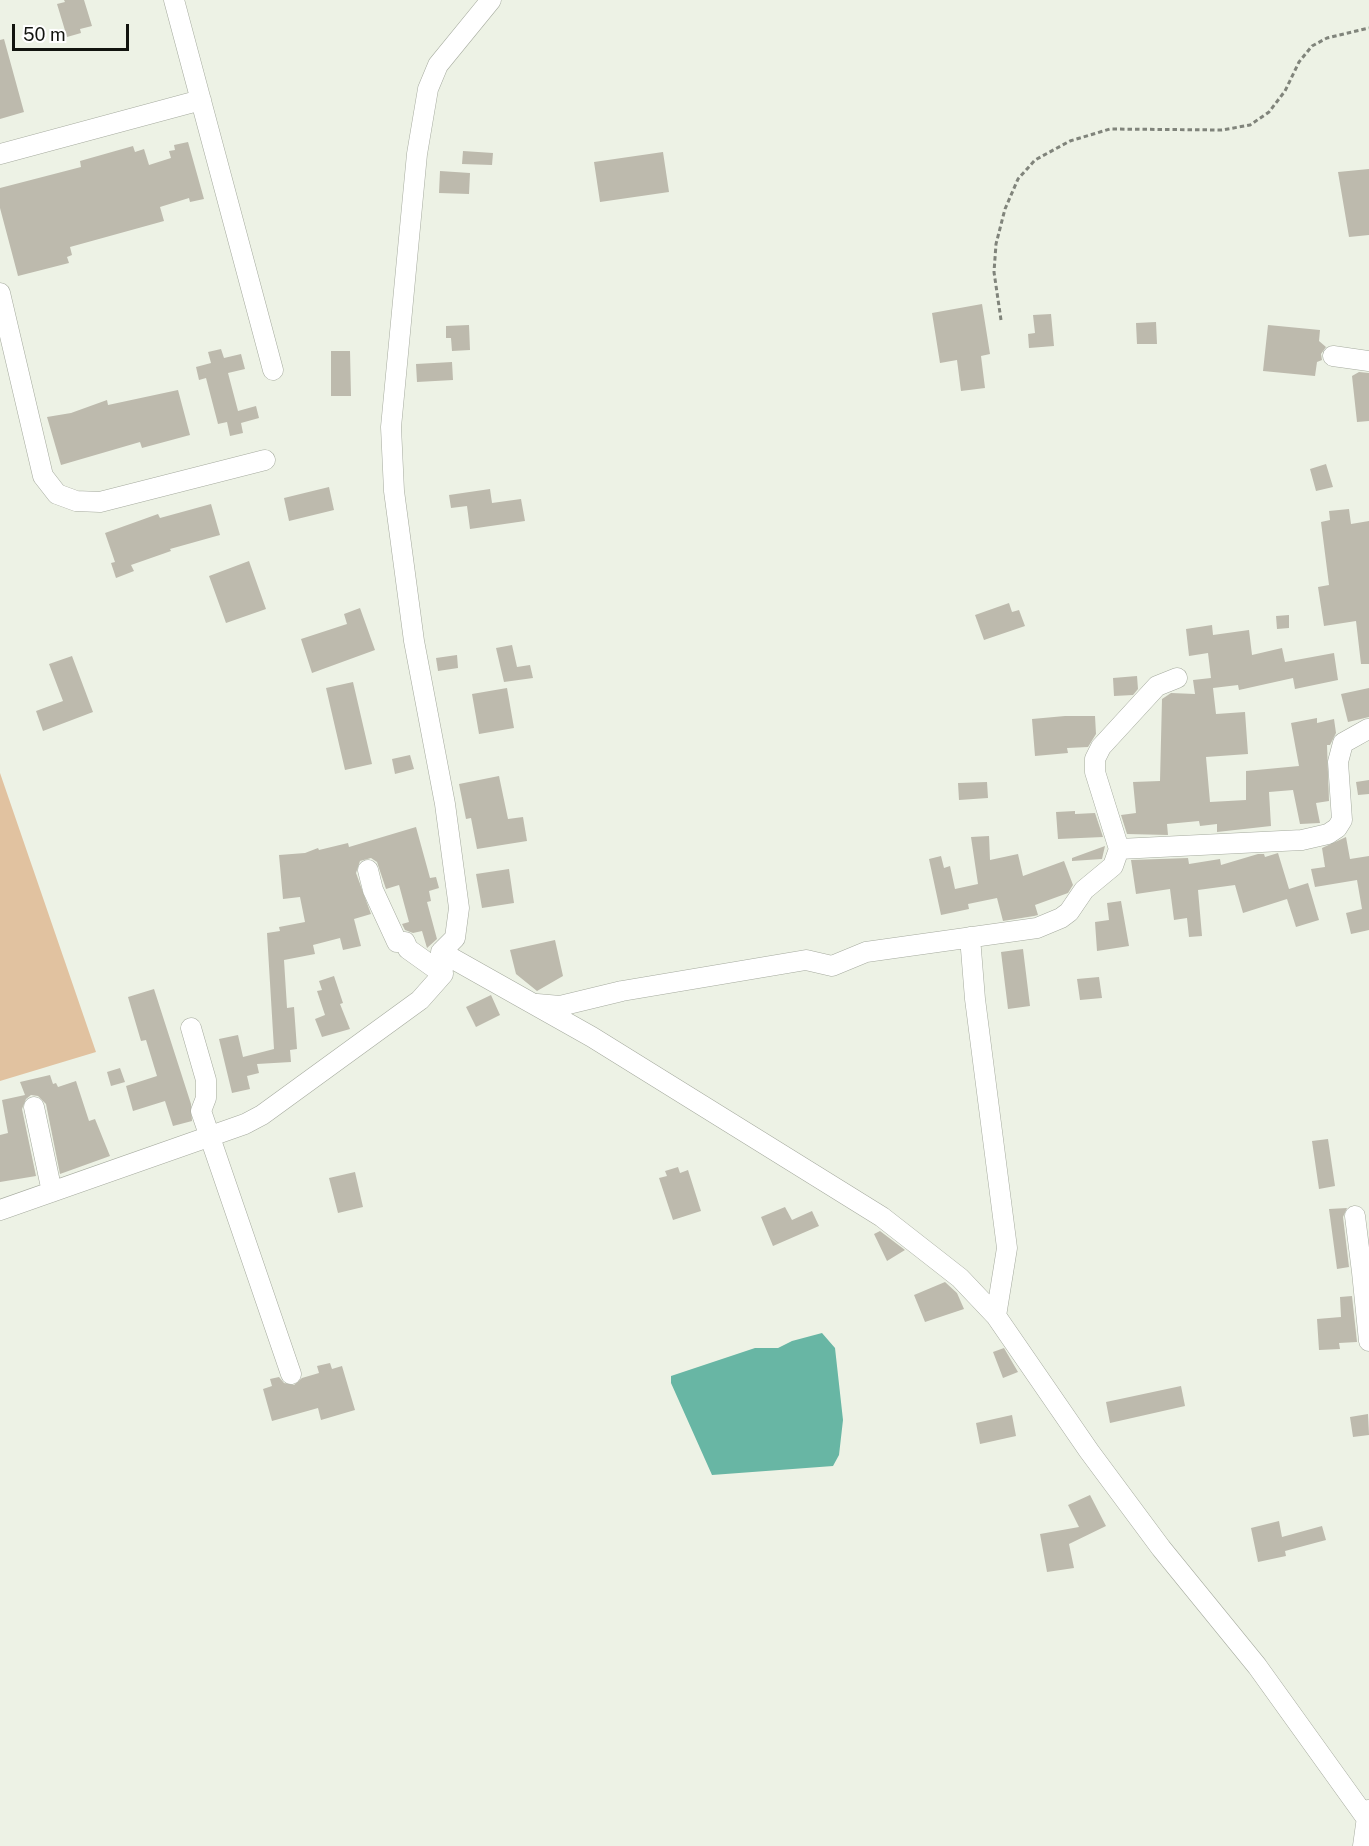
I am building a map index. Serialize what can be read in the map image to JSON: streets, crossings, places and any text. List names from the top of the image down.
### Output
{
  "scale_bar": "50 m"
}
